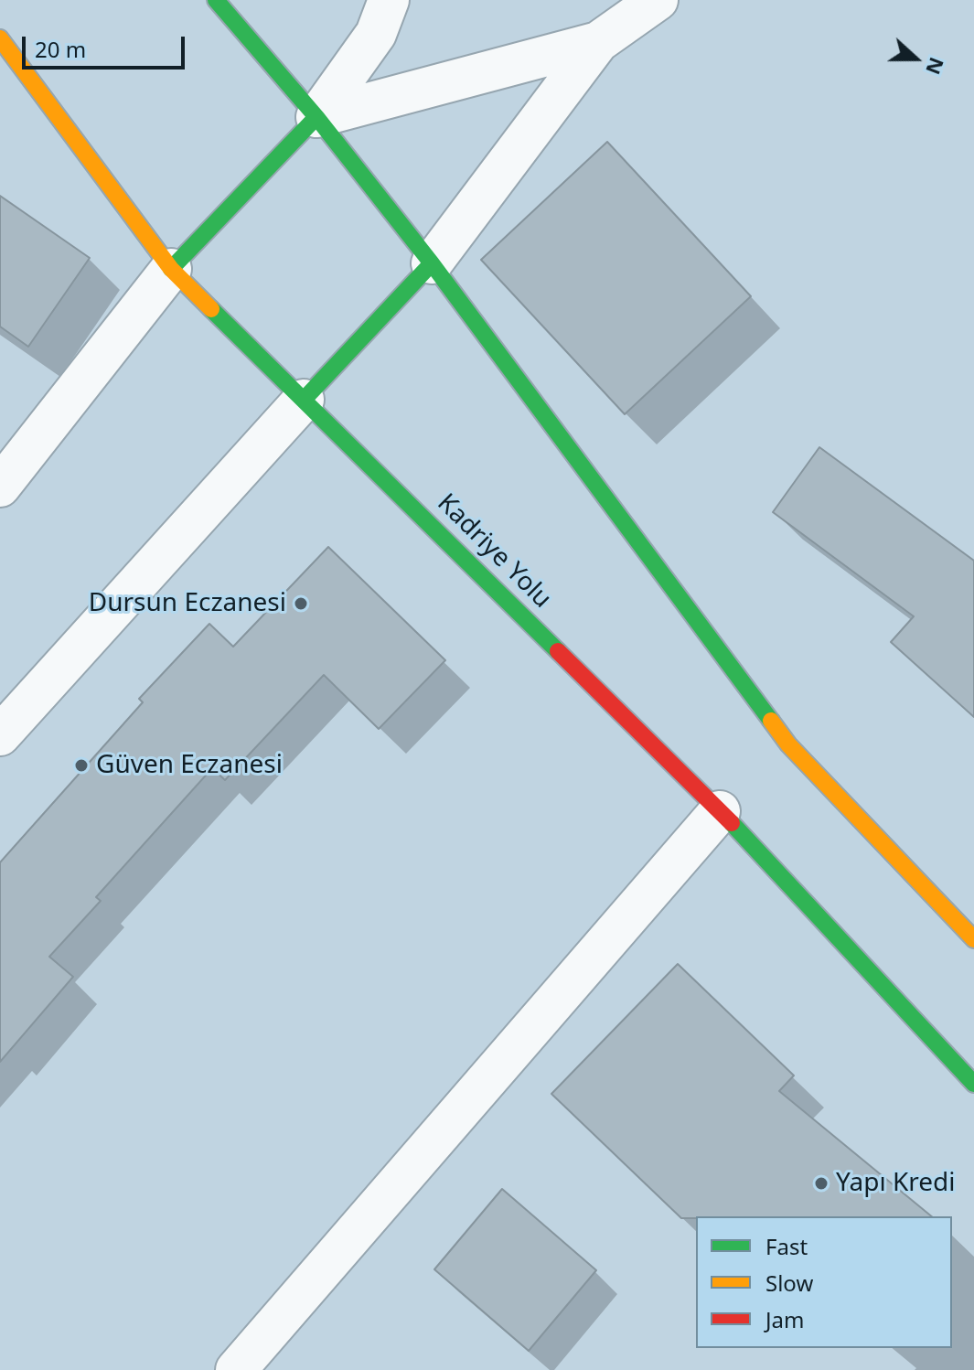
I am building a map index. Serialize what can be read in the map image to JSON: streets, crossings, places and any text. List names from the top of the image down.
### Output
{
  "streets": {
    "main road": ["Kadriye Yolu"]
  },
  "places": ["Dursun Eczanesi", "Güven Eczanesi", "Yapı Kredi"],
  "legend": ["Fast", "Slow", "Jam"],
  "scale_bar": "20 m",
  "north": "right"
}
